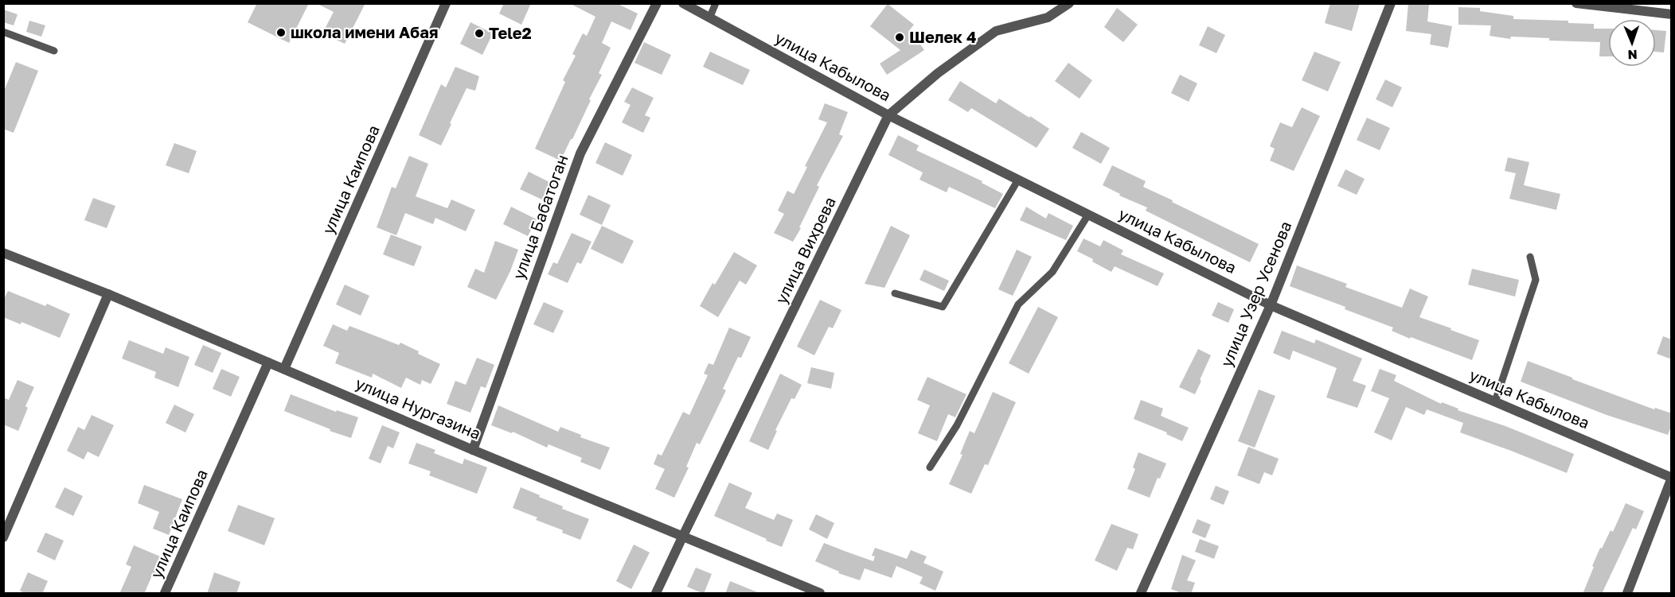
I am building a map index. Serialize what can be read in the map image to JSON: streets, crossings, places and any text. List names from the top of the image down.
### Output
{
  "streets": {
    "street": [
      "улица Кабылова",
      "улица Каипова",
      "улица Бабатоган",
      "улица Вихрева",
      "улица Узер Усенова",
      "улица Нургазина"
    ]
  },
  "crossings": [
    ["улица Кабылова", "улица Вихрева"],
    ["улица Кабылова", "улица Узер Усенова"],
    ["улица Каипова", "улица Нургазина"],
    ["улица Бабатоган", "улица Нургазина"],
    ["улица Вихрева", "улица Нургазина"]
  ],
  "places": ["школа имени Абая", "Tele2", "Шелек 4"],
  "north": "bottom"
}
